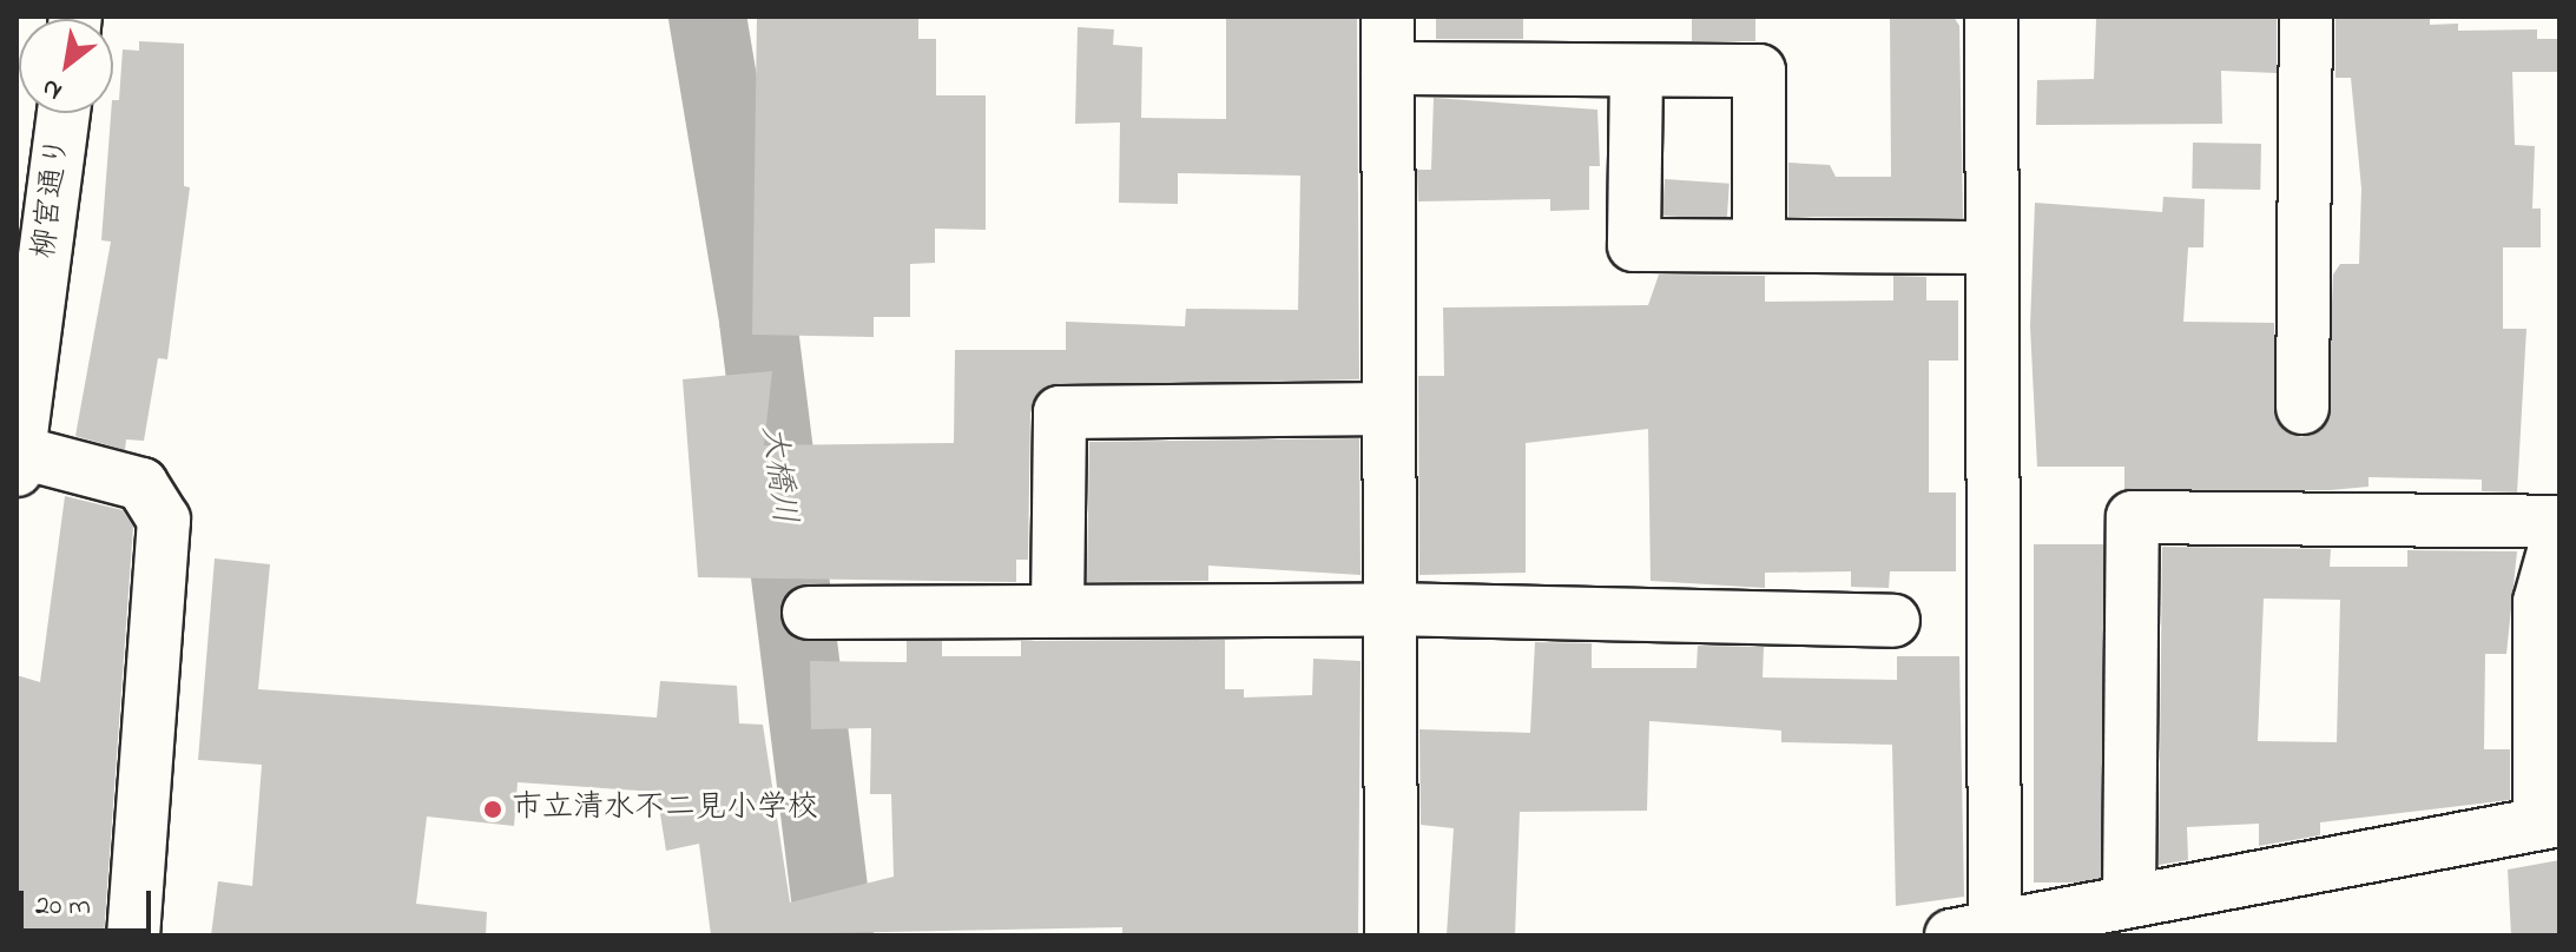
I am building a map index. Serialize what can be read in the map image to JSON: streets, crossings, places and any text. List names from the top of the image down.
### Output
{
  "streets": {
    "street": ["柳宮通り"]
  },
  "water": ["大橋川"],
  "places": ["市立清水不二見小学校"],
  "scale_bar": "20 m",
  "north": "bottom left"
}
